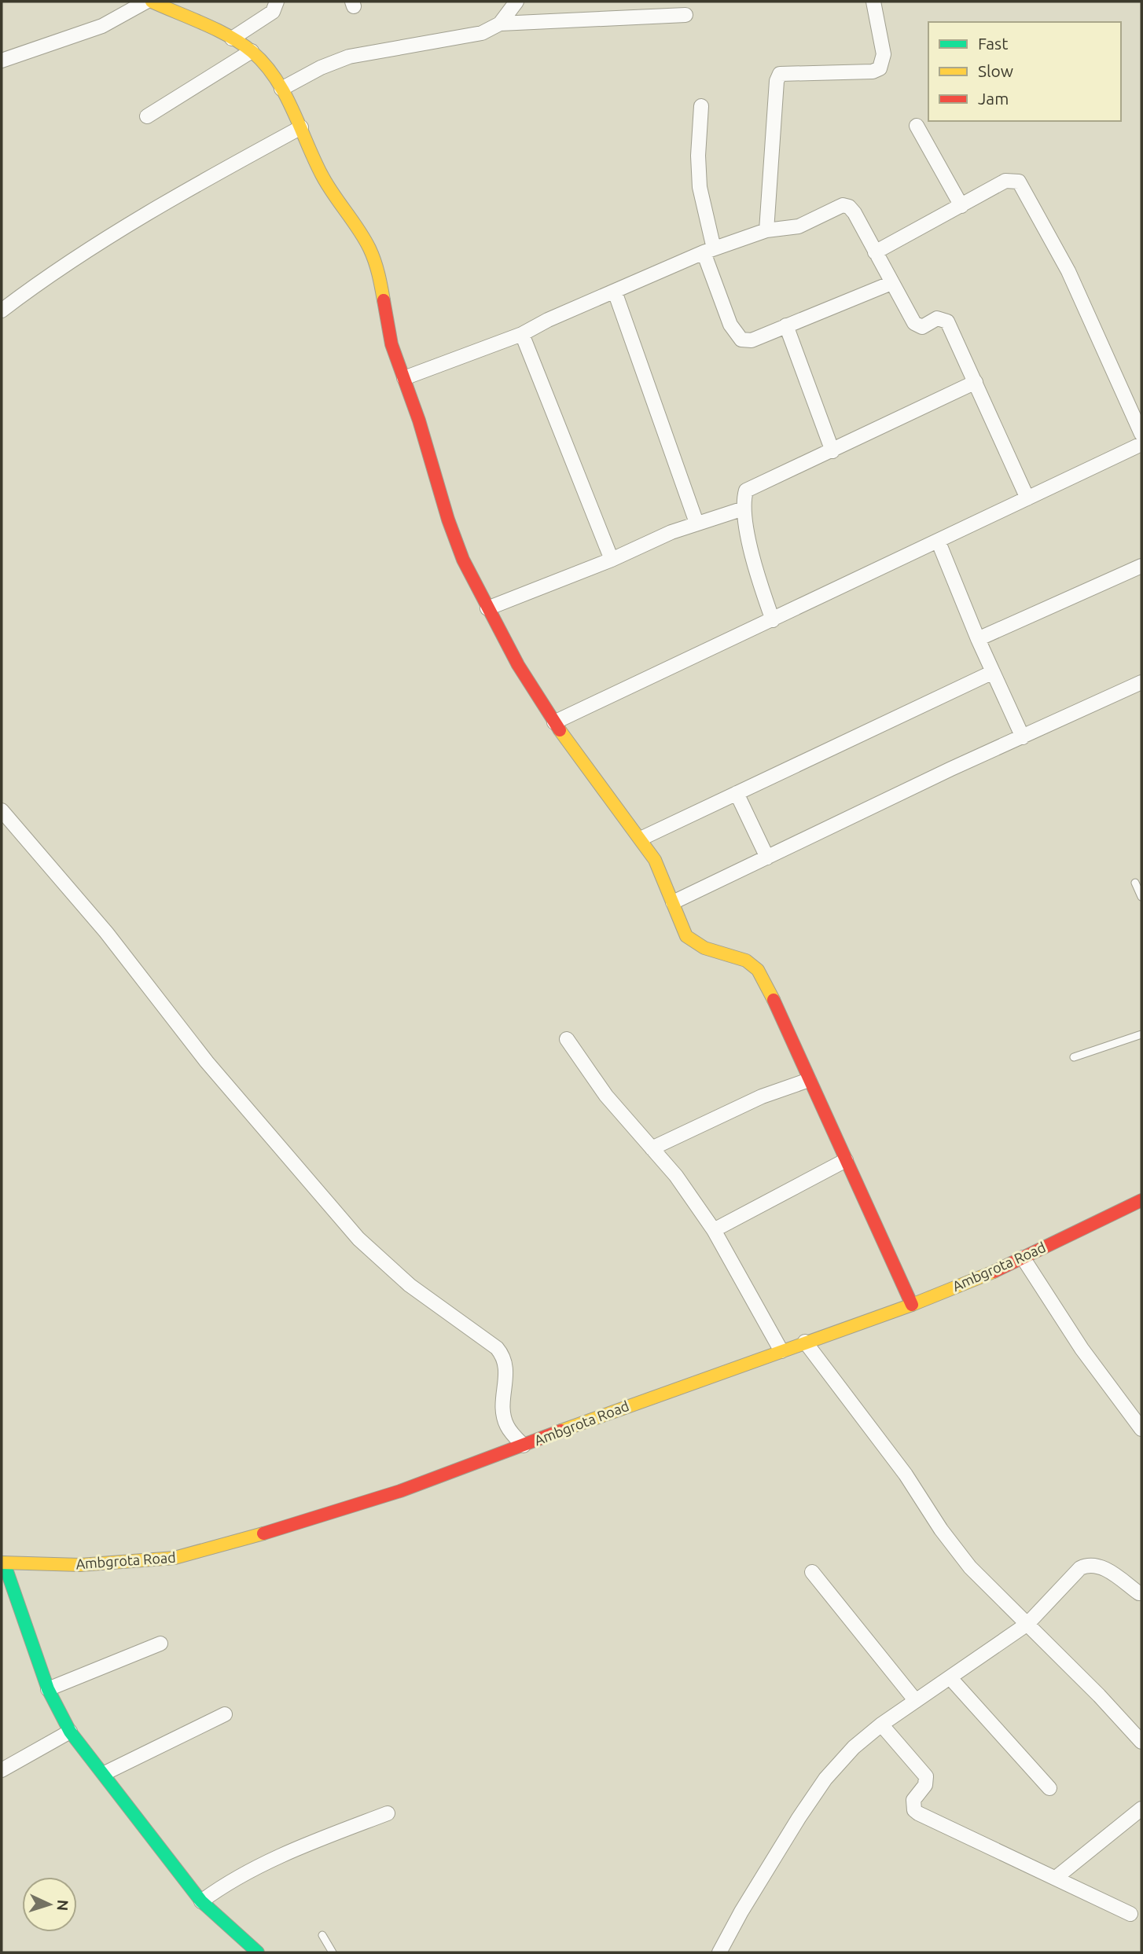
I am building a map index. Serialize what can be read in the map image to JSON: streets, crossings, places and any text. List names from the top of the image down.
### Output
{
  "streets": {
    "street": ["Ambgrota Road"]
  },
  "legend": ["Fast", "Slow", "Jam"],
  "north": "right"
}
